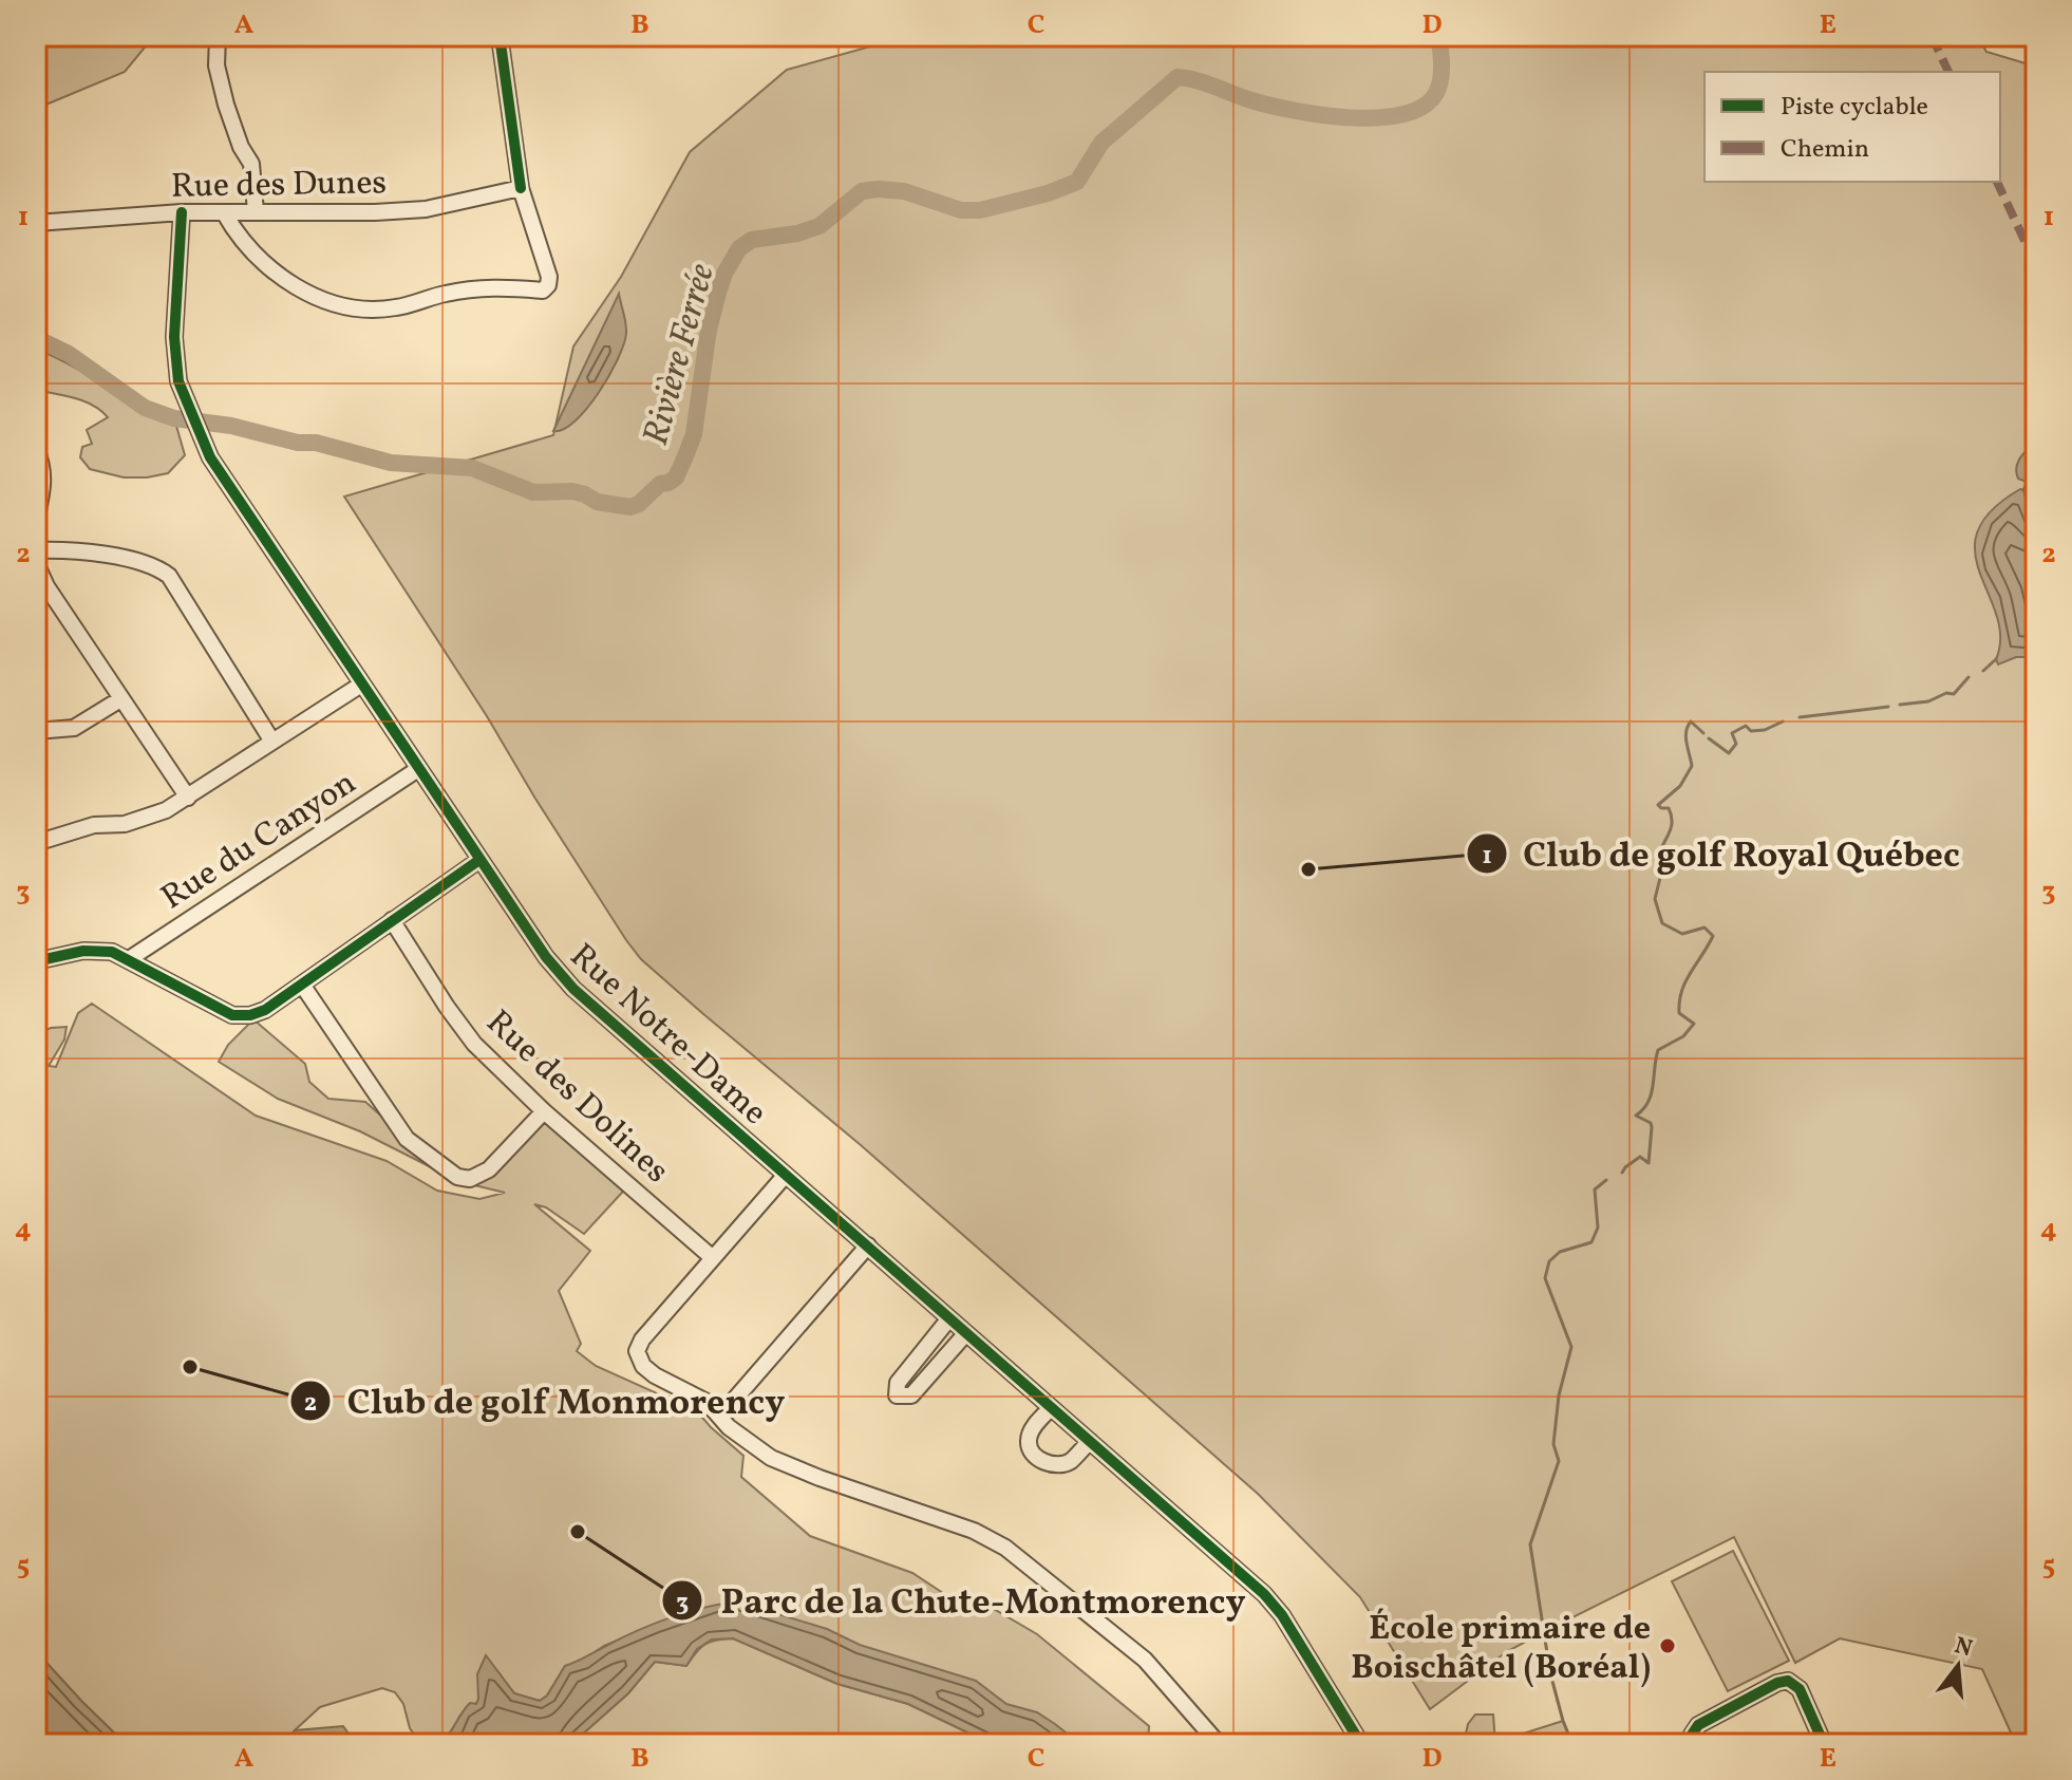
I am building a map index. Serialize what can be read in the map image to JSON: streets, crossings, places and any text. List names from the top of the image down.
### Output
{
  "streets": {
    "street": [
      "Rue des Dunes",
      "Rue du Canyon",
      "Rue Notre-Dame",
      "Rue des Dolines"
    ]
  },
  "crossings": [
    ["Rue des Dunes", "Rue Notre-Dame"],
    ["Rue du Canyon", "Rue Notre-Dame"]
  ],
  "water": ["Rivière Ferrée"],
  "places": [
    "Club de golf Royal Québec",
    "Club de golf Monmorency",
    "Parc de la Chute-Montmorency",
    "École primaire de Boischâtel (Boréal)"
  ],
  "legend": ["Piste cyclable", "Chemin"],
  "north": "top",
  "grid": {
    "columns": [
      "A",
      "B",
      "C",
      "D",
      "E"
    ],
    "rows": [
      "1",
      "2",
      "3",
      "4",
      "5"
    ]
  }
}
